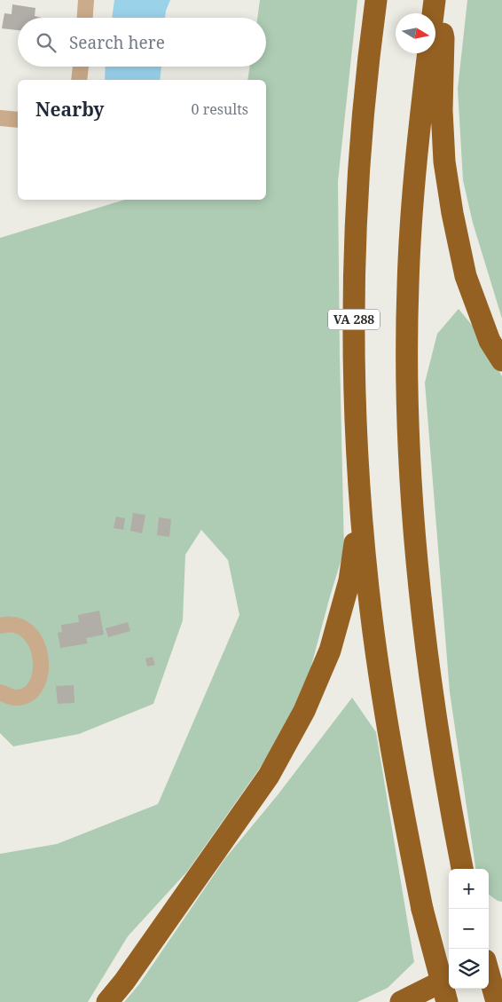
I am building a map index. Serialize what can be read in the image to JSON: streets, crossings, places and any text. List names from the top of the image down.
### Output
{
  "streets": {
    "highway": ["VA 288"]
  },
  "north": "right",
  "page": {
    "search": "Search here",
    "heading": ["Nearby", "0 results"],
    "map_buttons": ["+", "−"]
  }
}
